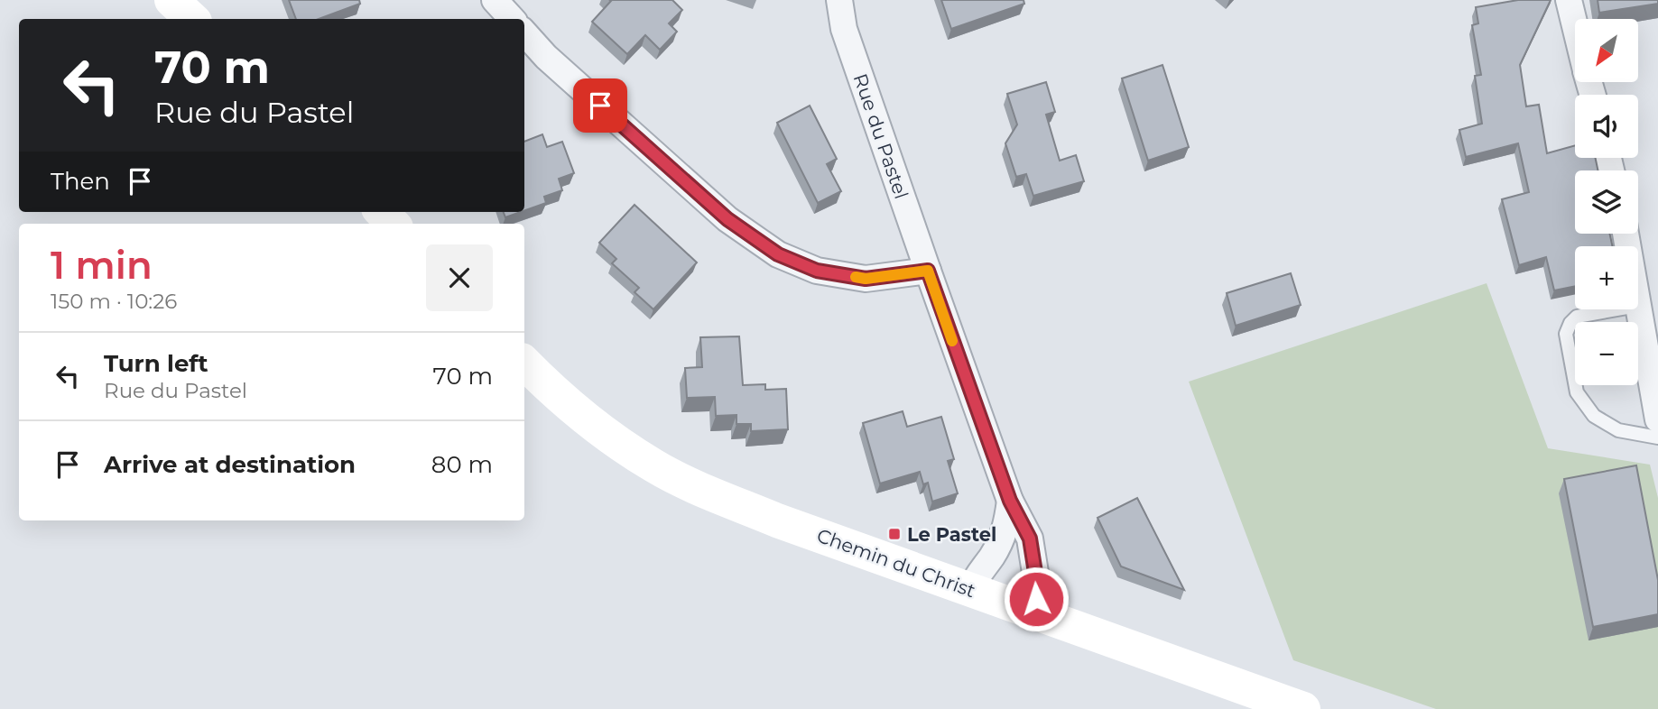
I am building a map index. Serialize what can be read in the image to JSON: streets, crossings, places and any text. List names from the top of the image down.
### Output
{
  "streets": {
    "street": ["Rue du Pastel", "Chemin du Christ"]
  },
  "crossings": [
    ["Rue du Pastel", "Chemin du Christ"]
  ],
  "places": {
    "transit": ["Le Pastel"]
  },
  "north": "bottom left",
  "page": {
    "map_buttons": ["+", "−"],
    "turn": ["70 m", "Rue du Pastel"],
    "then": "Then",
    "heading": ["1 min", "150 m · 10:26"],
    "list": [
      {
        "name": "Turn left",
        "note": "Rue du Pastel",
        "value": "70 m"
      },
      {
        "name": "Arrive at destination",
        "value": "80 m"
      }
    ]
  }
}
